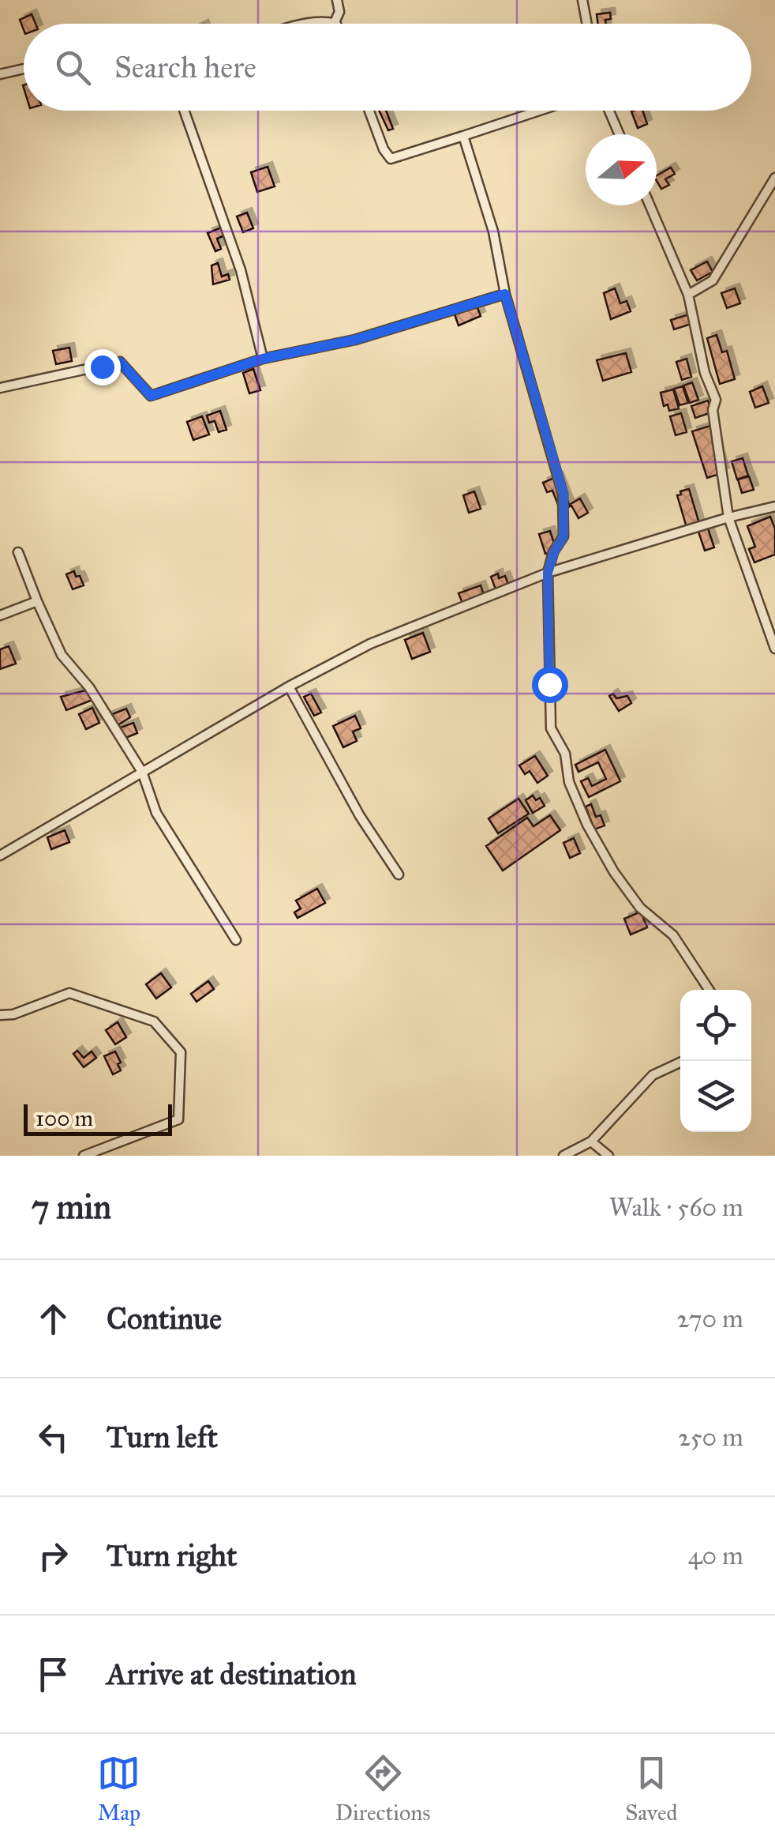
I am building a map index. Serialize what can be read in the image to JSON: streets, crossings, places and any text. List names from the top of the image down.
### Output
{
  "scale_bar": "100 m",
  "north": "right",
  "page": {
    "search": "Search here",
    "scale": "100 m",
    "heading": ["7 min", "Walk · 560 m"],
    "list": [
      ["Continue", "270 m"],
      ["Turn left", "250 m"],
      ["Turn right", "40 m"],
      "Arrive at destination"
    ],
    "nav": ["Map", "Directions", "Saved"]
  }
}
